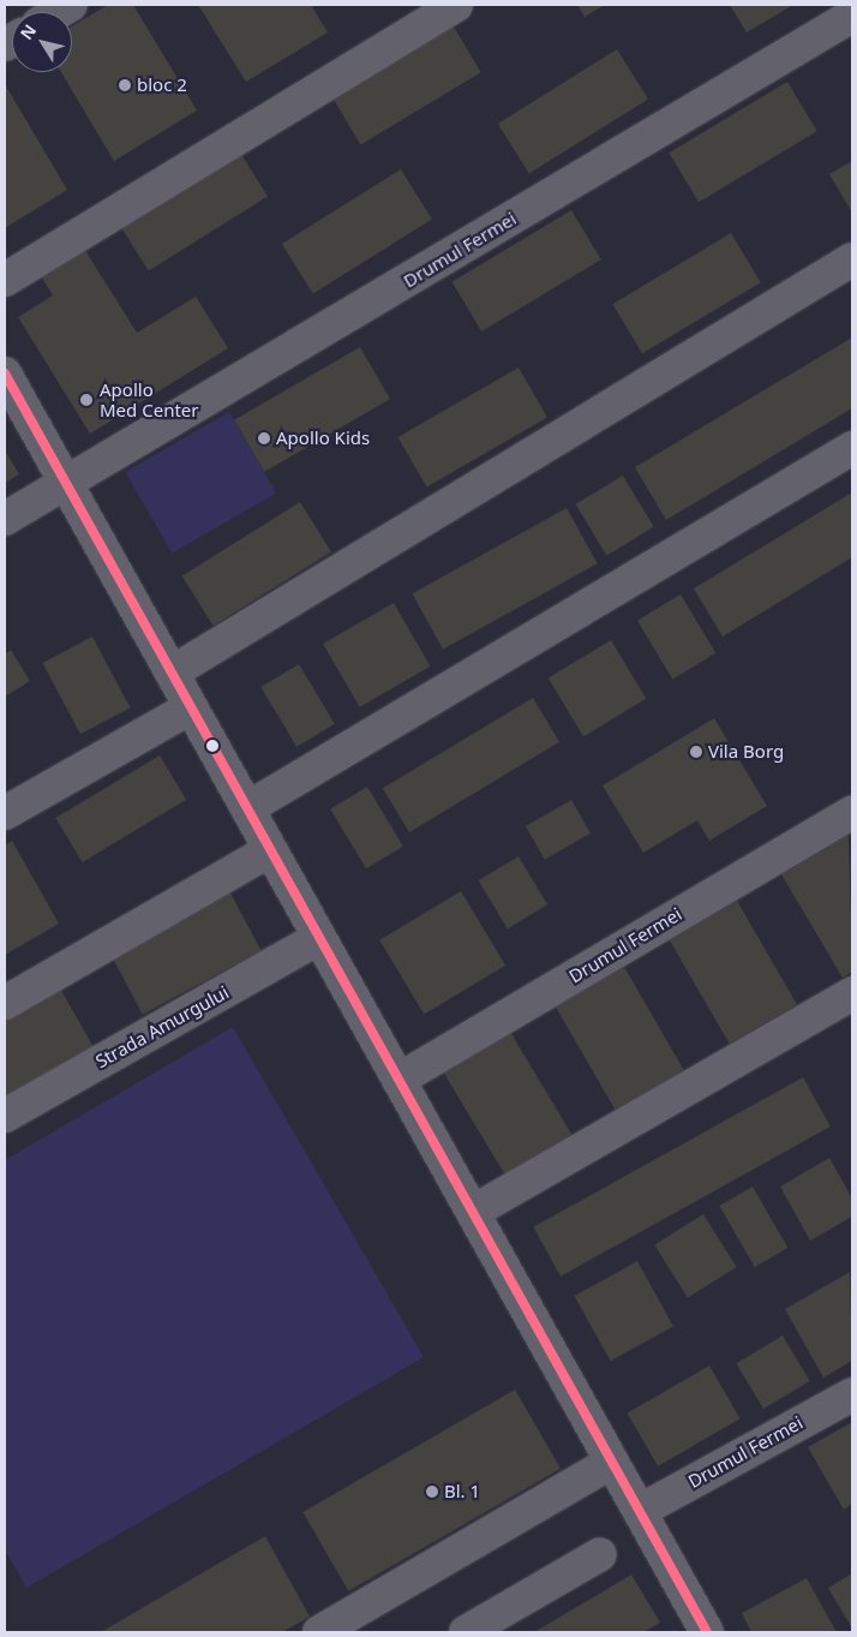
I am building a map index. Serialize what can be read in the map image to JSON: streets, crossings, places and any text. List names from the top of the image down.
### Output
{
  "streets": {
    "street": ["Drumul Fermei", "Strada Amurgului"]
  },
  "places": [
    "bloc 2",
    "Apollo Med Center",
    "Apollo Kids",
    "Vila Borg",
    "Bl. 1"
  ],
  "north": "top left"
}
